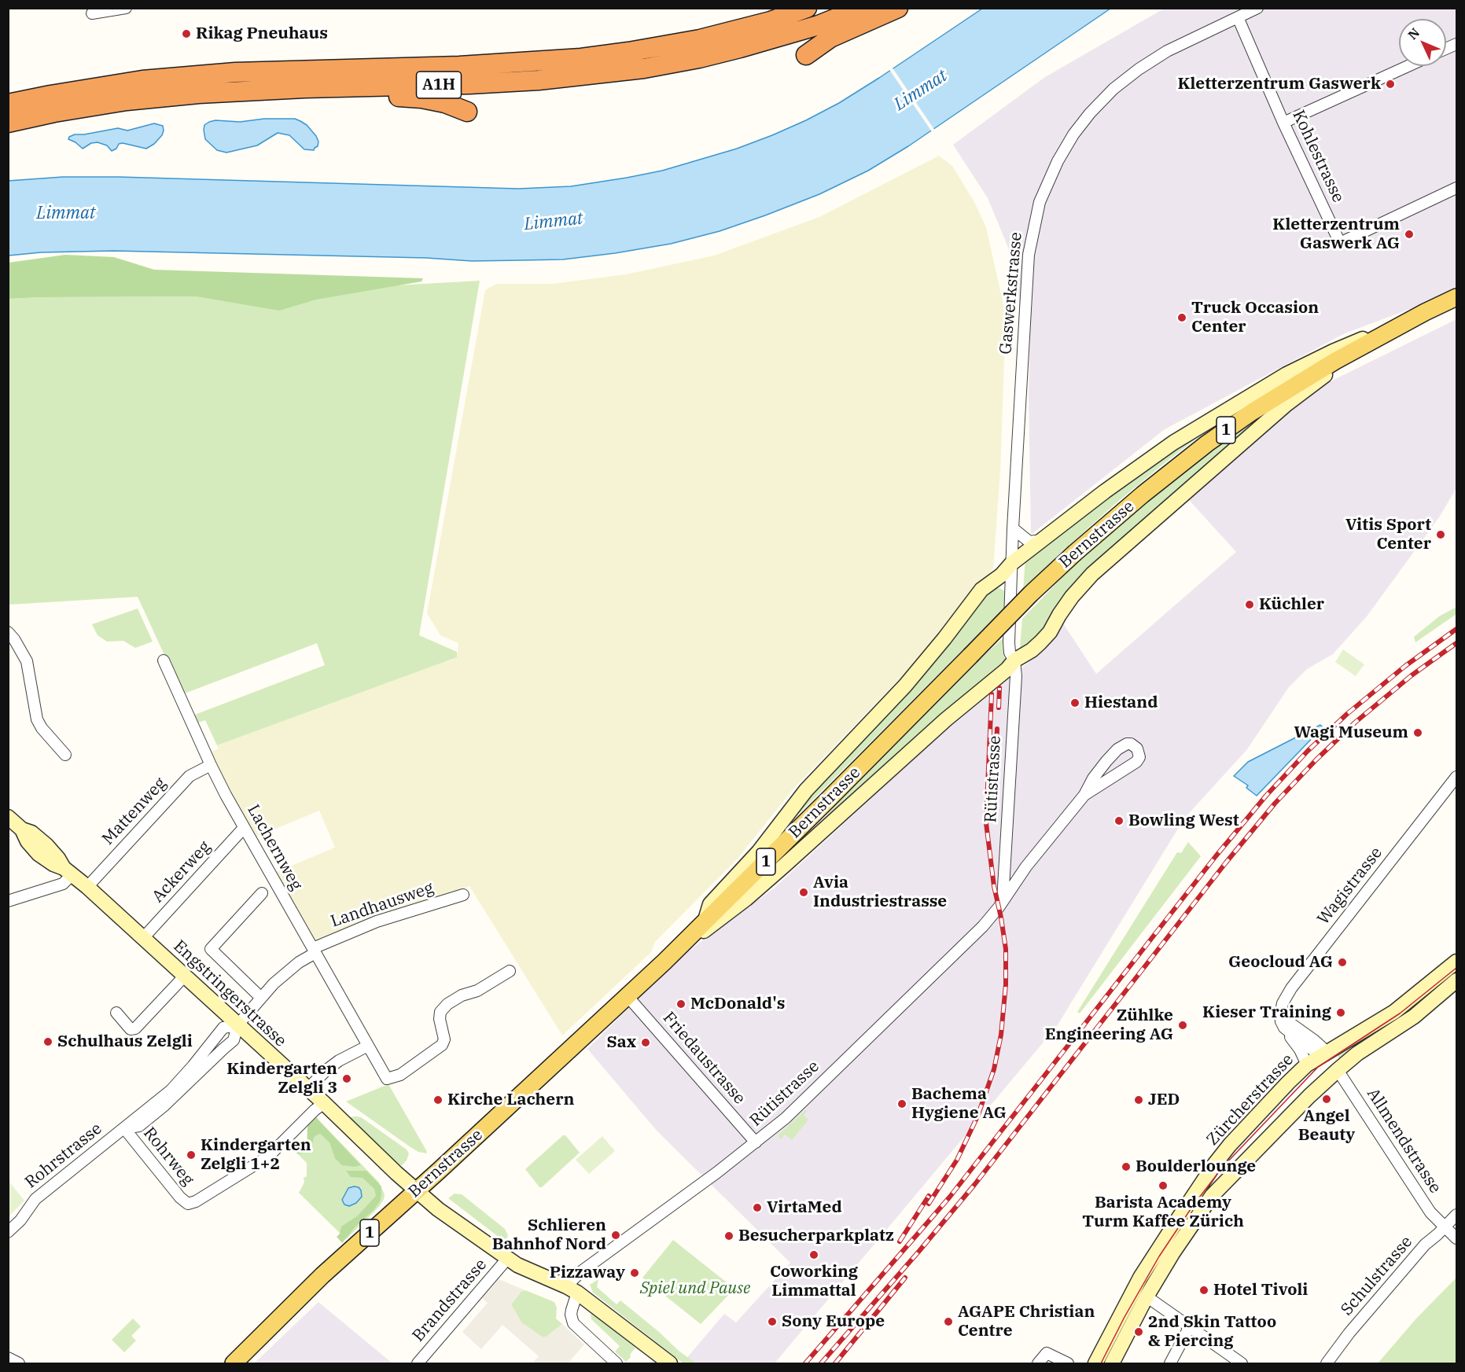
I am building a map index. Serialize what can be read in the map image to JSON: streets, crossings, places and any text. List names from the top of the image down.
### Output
{
  "streets": {
    "highway": ["A1H"],
    "main road": [
      "1",
      "Bernstrasse",
      "Engstringerstrasse",
      "Zürcherstrasse"
    ],
    "street": [
      "Kohlestrasse",
      "Gaswerkstrasse",
      "Rütistrasse",
      "Mattenweg",
      "Lachernweg",
      "Ackerweg",
      "Wagistrasse",
      "Landhausweg",
      "Friedaustrasse",
      "Allmendstrasse",
      "Rohrstrasse",
      "Rohrweg",
      "Schulstrasse",
      "Brandstrasse"
    ]
  },
  "crossings": [
    ["Kohlestrasse", "Gaswerkstrasse"],
    ["Gaswerkstrasse", "Rütistrasse"],
    ["Bernstrasse", "Engstringerstrasse"],
    ["Bernstrasse", "Friedaustrasse"],
    ["Rütistrasse", "Engstringerstrasse"],
    ["Rütistrasse", "Friedaustrasse"],
    ["Mattenweg", "Lachernweg"],
    ["Mattenweg", "Engstringerstrasse"],
    ["Lachernweg", "Ackerweg"],
    ["Lachernweg", "Landhausweg"],
    ["Ackerweg", "Engstringerstrasse"],
    ["Landhausweg", "Engstringerstrasse"],
    ["Landhausweg", "Rohrstrasse"],
    ["Engstringerstrasse", "Rohrstrasse"],
    ["Engstringerstrasse", "Rohrweg"],
    ["Engstringerstrasse", "Brandstrasse"],
    ["Allmendstrasse", "Schulstrasse"],
    ["Rohrstrasse", "Rohrweg"]
  ],
  "water": ["Limmat"],
  "parks": ["Spiel und Pause"],
  "places": [
    "Rikag Pneuhaus",
    "Kletterzentrum Gaswerk",
    "Kletterzentrum Gaswerk AG",
    "Truck Occasion Center",
    "Vitis Sport Center",
    "Küchler",
    "Hiestand",
    "Wagi Museum",
    "Bowling West",
    "Avia Industriestrasse",
    "Geocloud AG",
    "McDonald's",
    "Kieser Training",
    "Zühlke Engineering AG",
    "Schulhaus Zelgli",
    "Sax",
    "Kindergarten Zelgli 3",
    "Angel Beauty",
    "Kirche Lachern",
    "JED",
    "Bachema Hygiene AG",
    "Kindergarten Zelgli 1+2",
    "Boulderlounge",
    "Barista Academy Turm Kaffee Zürich",
    "VirtaMed",
    "Schlieren Bahnhof Nord",
    "Besucherparkplatz",
    "Coworking Limmattal",
    "Pizzaway",
    "Hotel Tivoli",
    "Sony Europe",
    "AGAPE Christian Centre",
    "2nd Skin Tattoo & Piercing"
  ],
  "north": "top left"
}
